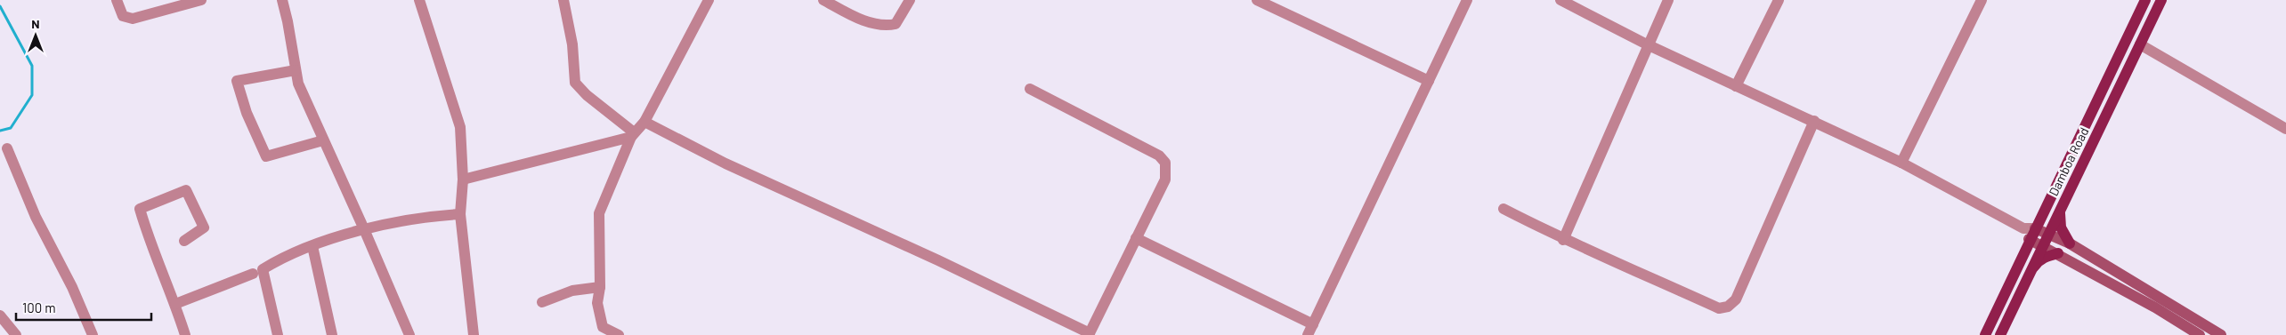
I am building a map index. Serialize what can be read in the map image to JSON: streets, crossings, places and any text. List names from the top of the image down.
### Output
{
  "streets": {
    "main road": ["Damboa Road"]
  },
  "scale_bar": "100 m",
  "north": "top"
}
